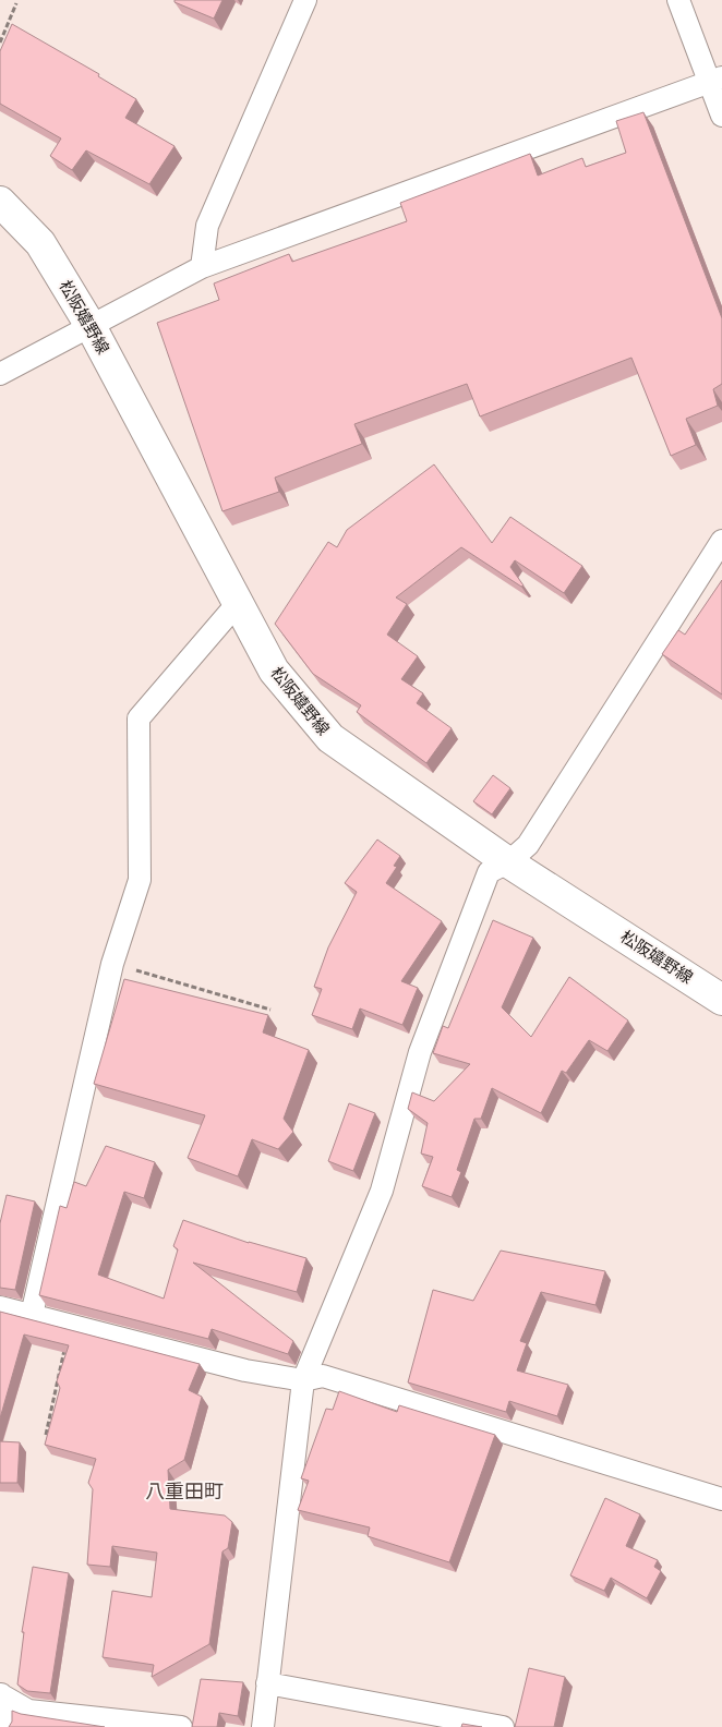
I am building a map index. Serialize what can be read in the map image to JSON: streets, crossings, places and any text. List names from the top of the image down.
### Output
{
  "streets": {
    "main road": ["松阪嬉野線"]
  },
  "districts": ["八重田町"]
}
